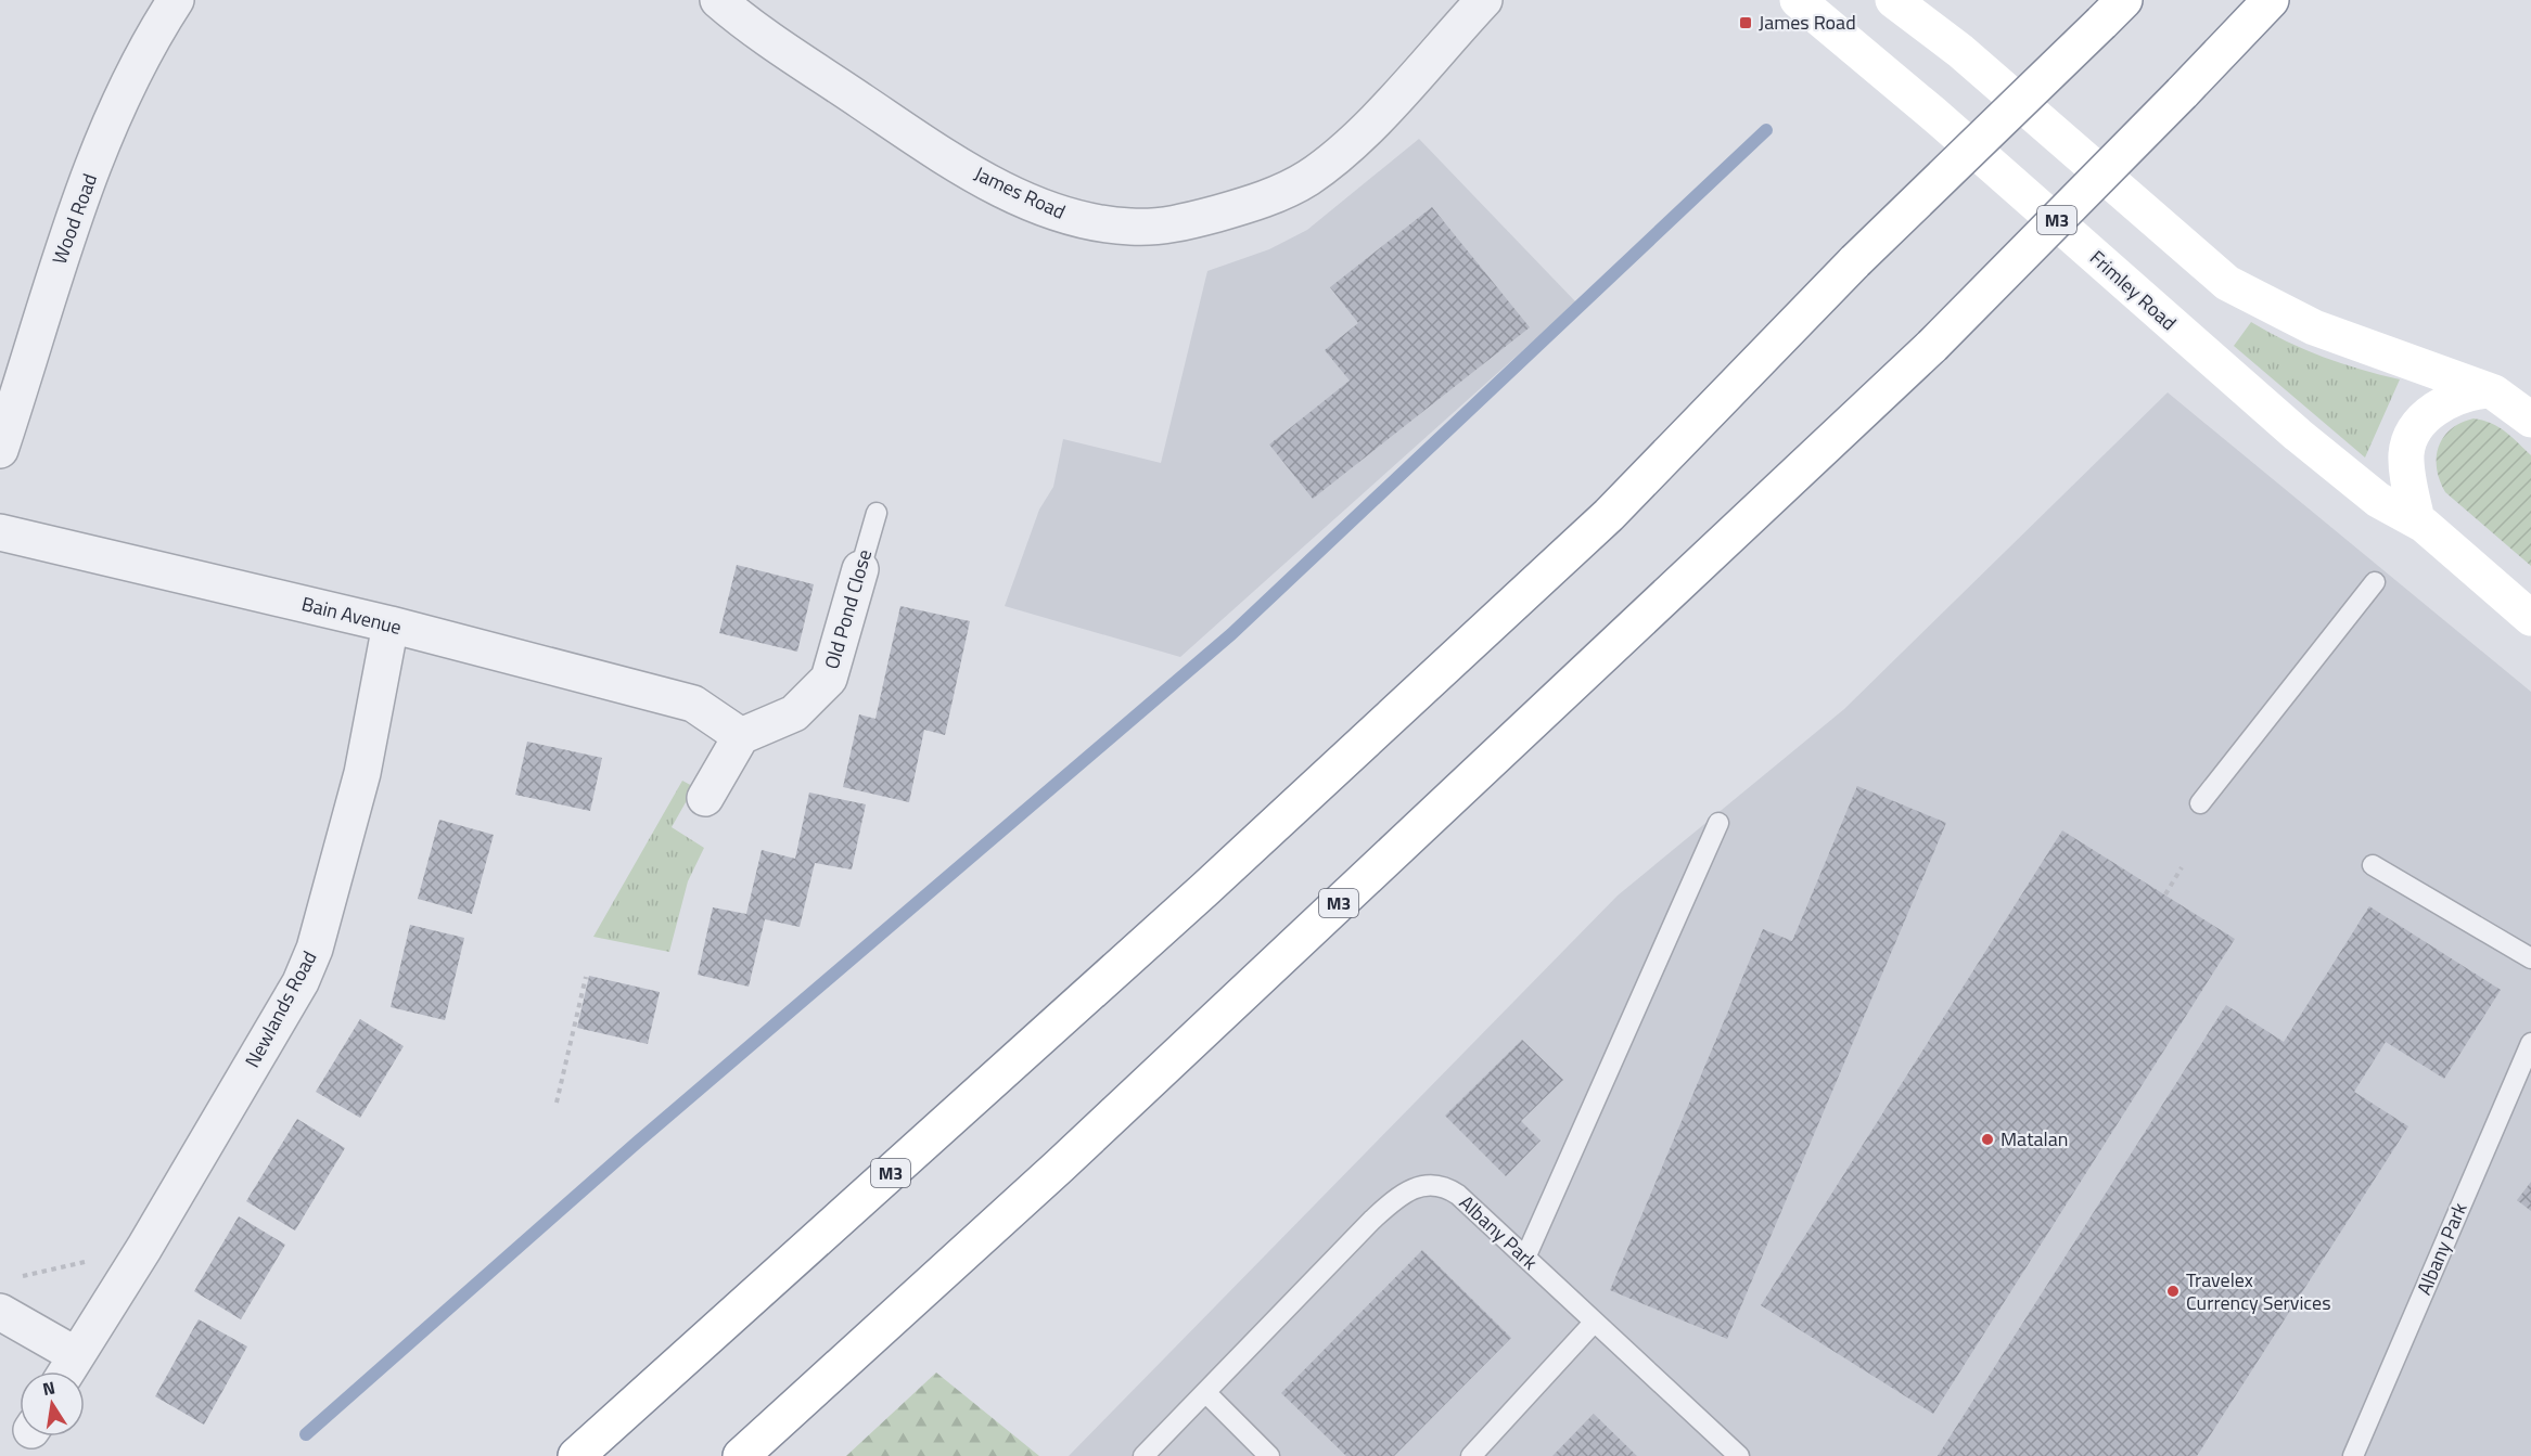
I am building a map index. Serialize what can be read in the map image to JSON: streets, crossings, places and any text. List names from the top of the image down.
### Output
{
  "streets": {
    "main road": ["M3", "Frimley Road"],
    "street": [
      "James Road",
      "Wood Road",
      "Old Pond Close",
      "Bain Avenue",
      "Newlands Road"
    ],
    "lane": ["Albany Park"]
  },
  "crossings": [
    ["Old Pond Close", "Bain Avenue"],
    ["Bain Avenue", "Newlands Road"]
  ],
  "places": {
    "transit": ["James Road"],
    "other": ["Matalan", "Travelex Currency Services"]
  },
  "north": "top"
}
